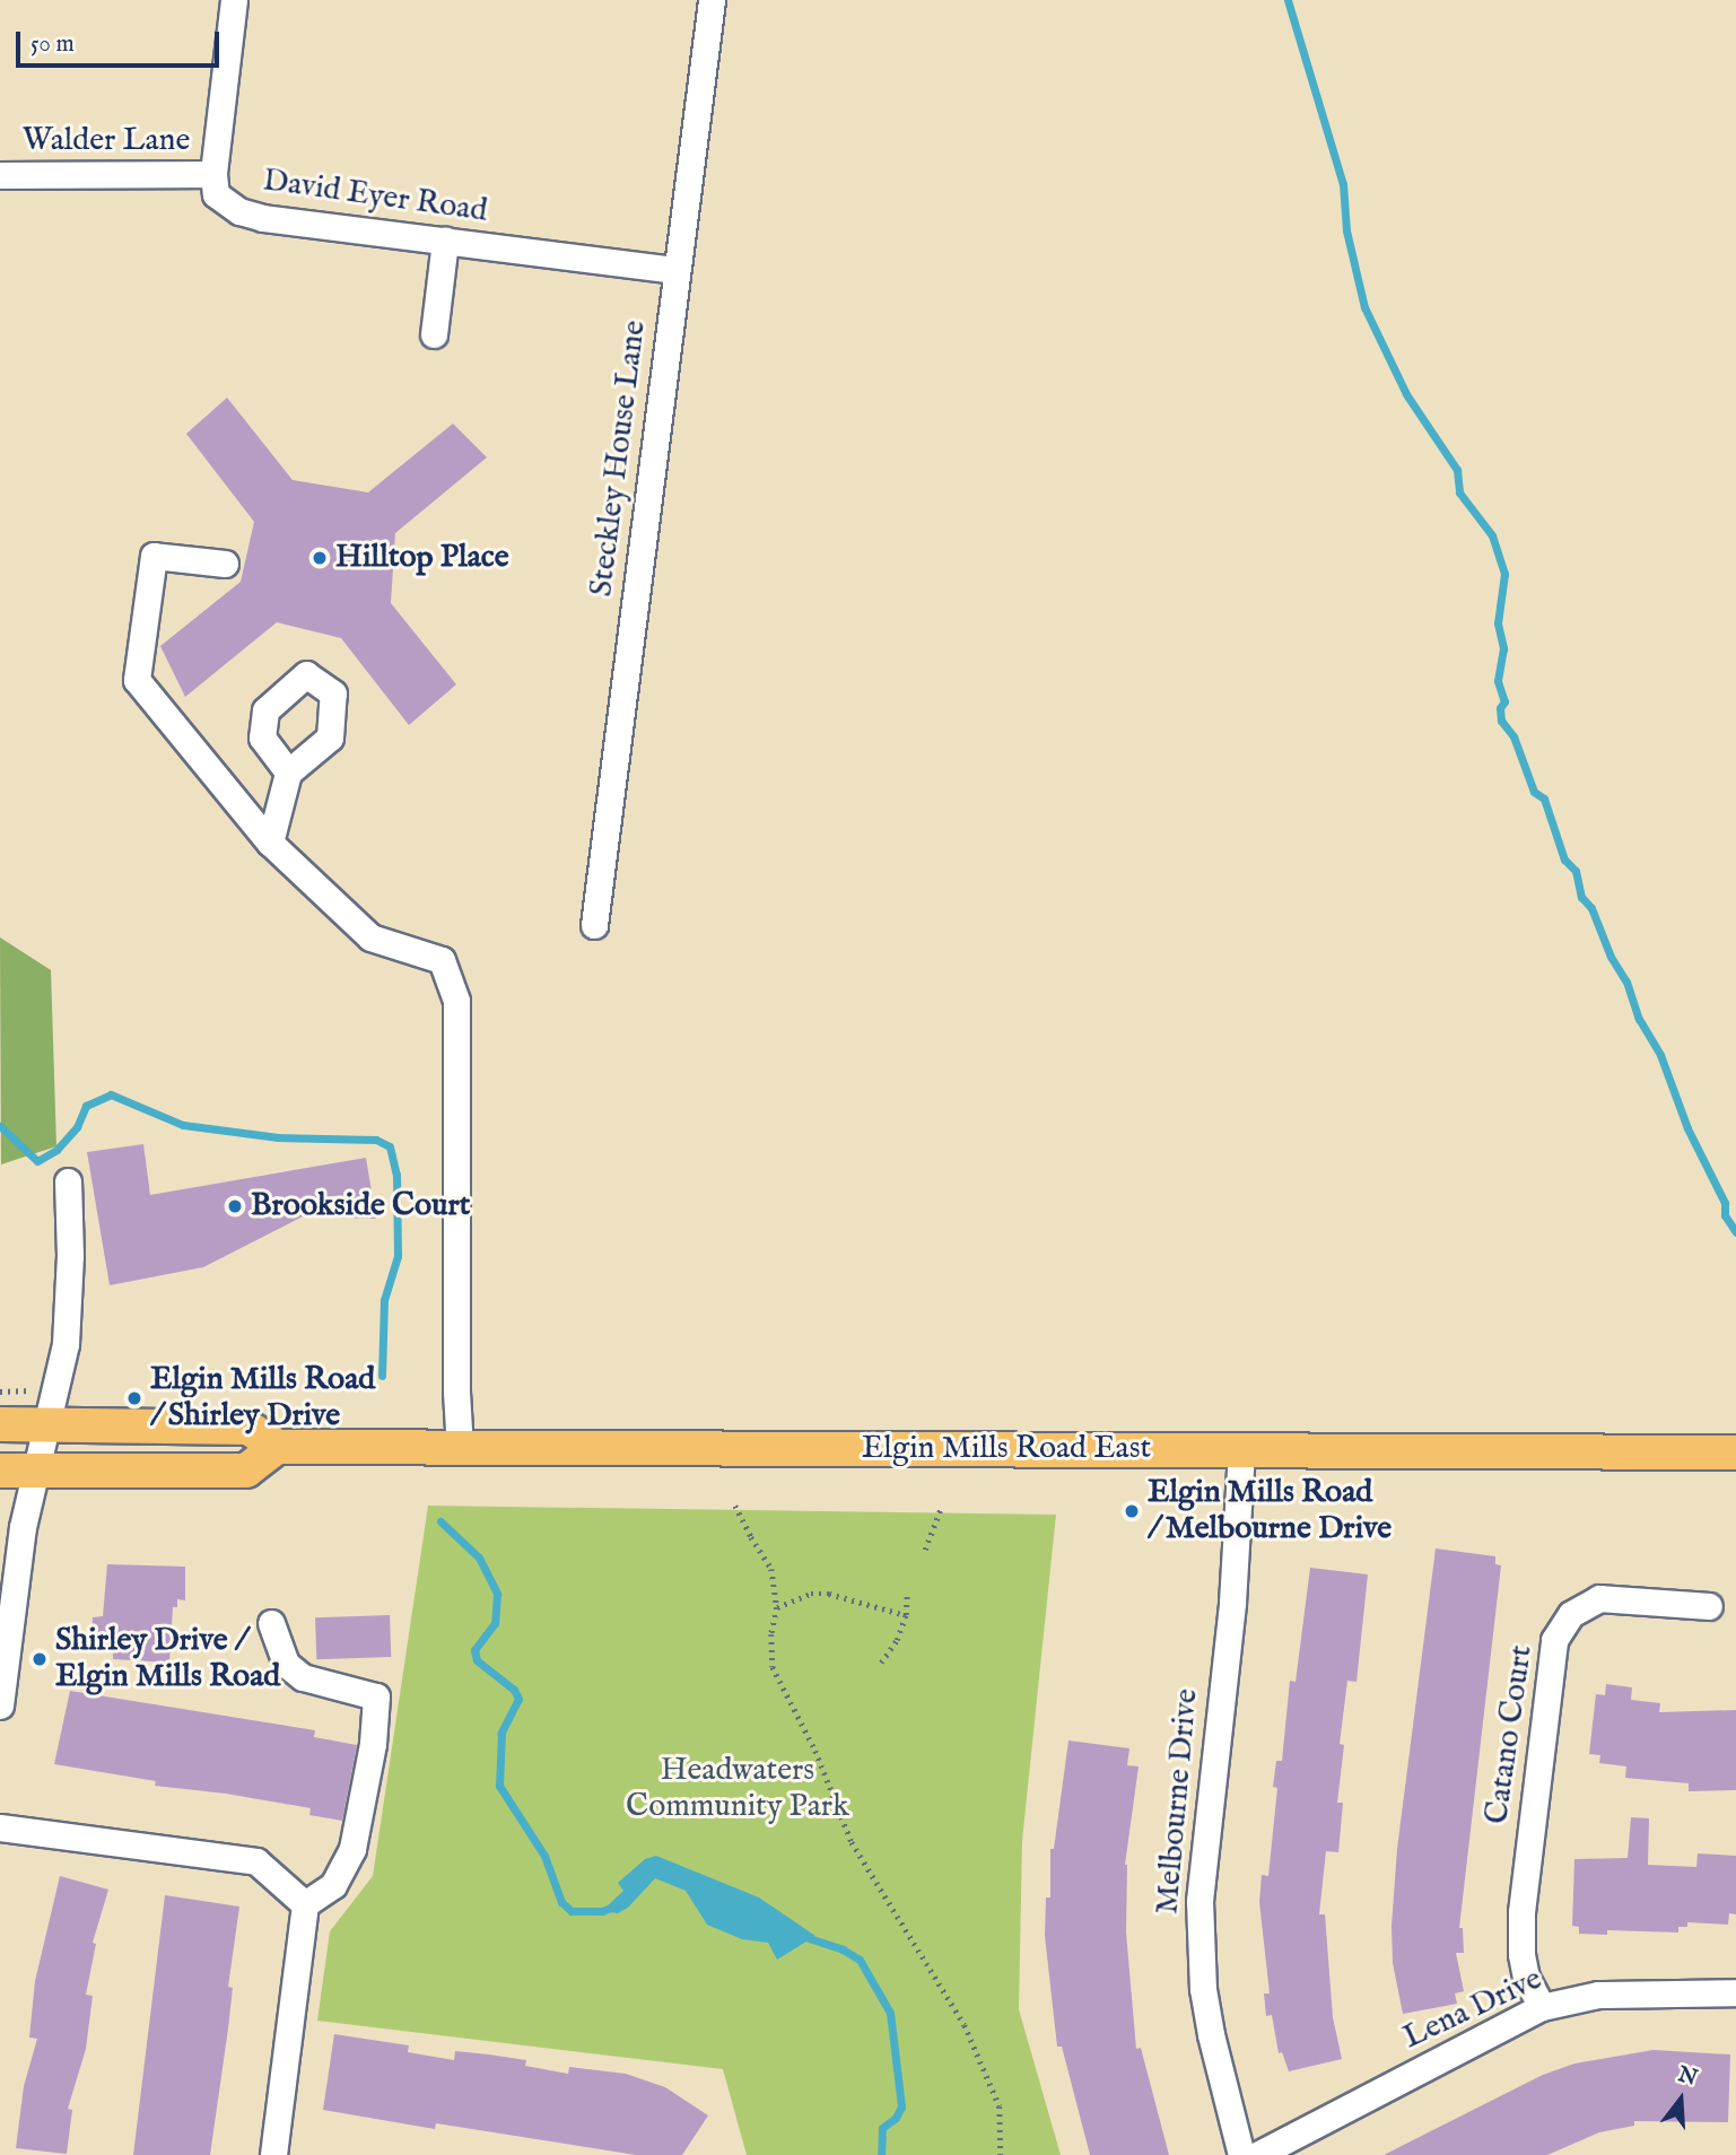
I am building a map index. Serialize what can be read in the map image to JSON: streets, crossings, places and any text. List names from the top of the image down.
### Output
{
  "streets": {
    "main road": ["Elgin Mills Road East"],
    "street": [
      "Walder Lane",
      "David Eyer Road",
      "Steckley House Lane",
      "Catano Court",
      "Melbourne Drive",
      "Lena Drive"
    ]
  },
  "crossings": [
    ["Walder Lane", "David Eyer Road"],
    ["David Eyer Road", "Steckley House Lane"],
    ["Elgin Mills Road East", "Melbourne Drive"],
    ["Catano Court", "Lena Drive"]
  ],
  "parks": ["Headwaters Community Park"],
  "places": [
    "Hilltop Place",
    "Brookside Court",
    "Elgin Mills Road / Shirley Drive",
    "Elgin Mills Road / Melbourne Drive",
    "Shirley Drive / Elgin Mills Road"
  ],
  "scale_bar": "50 m",
  "north": "top"
}
